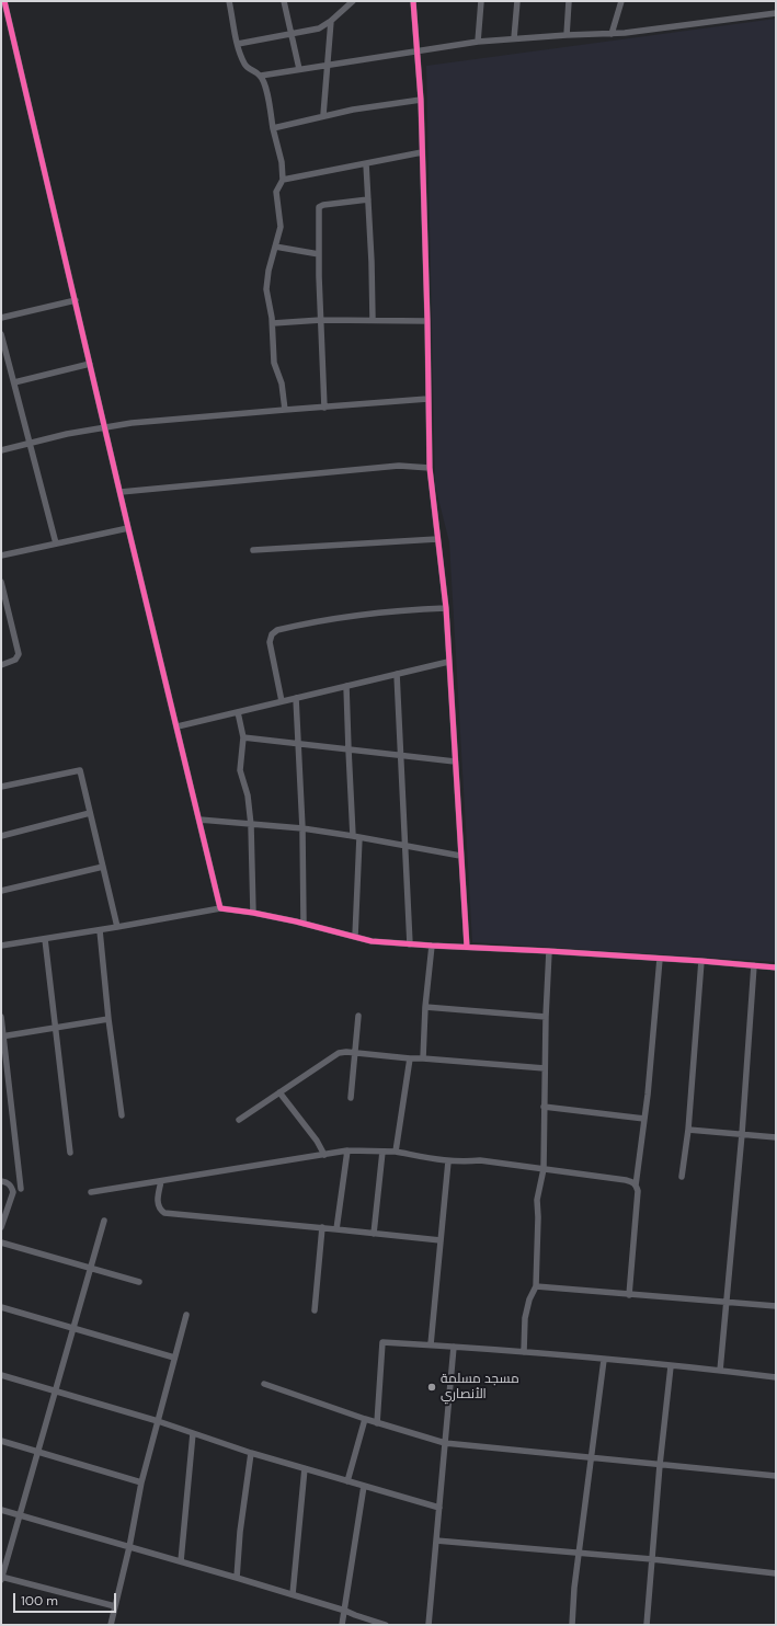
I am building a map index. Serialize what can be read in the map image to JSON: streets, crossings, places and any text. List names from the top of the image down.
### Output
{
  "places": ["مسجد مسلمة الأنصاري"],
  "scale_bar": "100 m"
}
